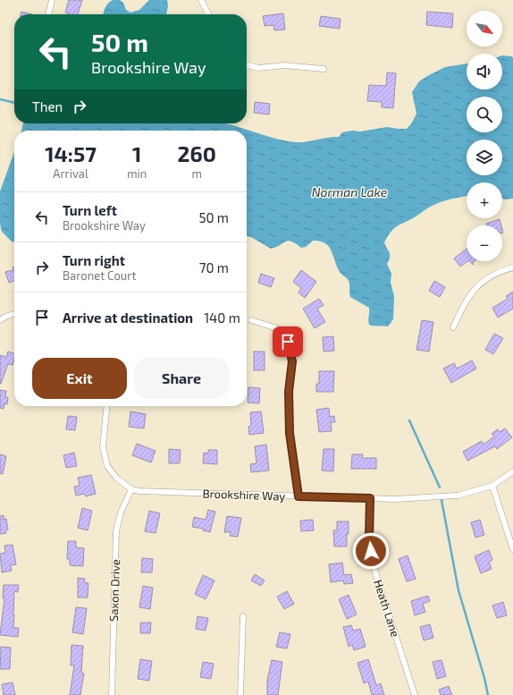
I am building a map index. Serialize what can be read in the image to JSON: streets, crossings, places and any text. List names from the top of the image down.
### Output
{
  "streets": {
    "street": ["Brookshire Way", "Saxon Drive", "Heath Lane"]
  },
  "crossings": [
    ["Brookshire Way", "Saxon Drive"],
    ["Brookshire Way", "Heath Lane"]
  ],
  "water": ["Norman Lake"],
  "north": "bottom right",
  "page": {
    "map_buttons": ["+", "−"],
    "turn": ["50 m", "Brookshire Way"],
    "then": "Then",
    "eta": [
      "14:57",
      "Arrival",
      "1",
      "min",
      "260",
      "m"
    ],
    "list": [
      {
        "name": "Turn left",
        "note": "Brookshire Way",
        "value": "50 m"
      },
      {
        "name": "Turn right",
        "note": "Baronet Court",
        "value": "70 m"
      },
      {
        "name": "Arrive at destination",
        "value": "140 m"
      }
    ],
    "buttons": ["Exit", "Share"]
  }
}
